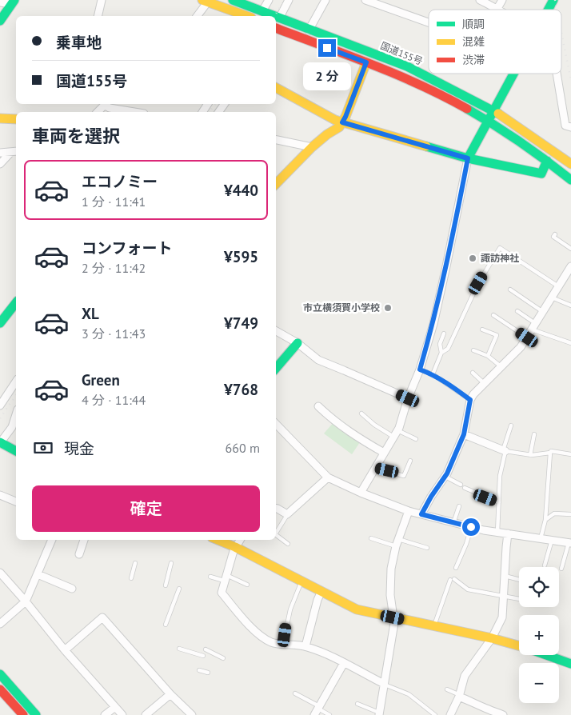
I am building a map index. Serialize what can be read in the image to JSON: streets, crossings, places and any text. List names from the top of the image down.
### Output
{
  "streets": {
    "main road": ["国道155号"]
  },
  "places": ["諏訪神社", "市立横須賀小学校"],
  "legend": ["順調", "混雑", "渋滞"],
  "page": {
    "banner": ["乗車地", "国道155号"],
    "bubble": "2 分",
    "heading": "車両を選択",
    "list": [
      {
        "name": "エコノミー",
        "note": "1 分 · 11:41",
        "value": "¥440"
      },
      {
        "name": "コンフォート",
        "note": "2 分 · 11:42",
        "value": "¥595"
      },
      {
        "name": "XL",
        "note": "3 分 · 11:43",
        "value": "¥749"
      },
      {
        "name": "Green",
        "note": "4 分 · 11:44",
        "value": "¥768"
      }
    ],
    "pay": ["現金", "660 m"],
    "buttons": "確定",
    "map_buttons": ["+", "−"]
  }
}
